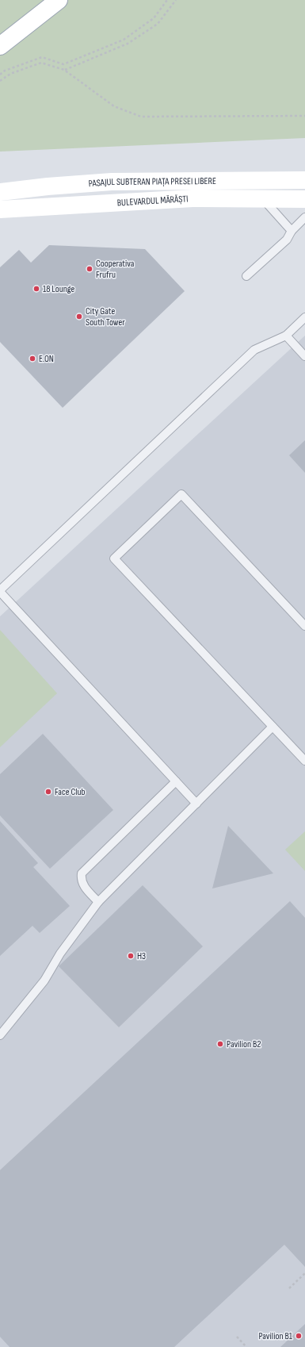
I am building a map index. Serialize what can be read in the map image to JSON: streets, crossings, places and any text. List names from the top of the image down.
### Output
{
  "streets": {
    "main road": ["PASAJUL SUBTERAN PIAȚA PRESEI LIBERE", "BULEVARDUL MĂRĂȘTI"]
  },
  "places": [
    "Cooperativa Frufru",
    "18 Lounge",
    "City Gate South Tower",
    "E.ON",
    "Face Club",
    "H3",
    "Pavilion B2",
    "Pavilion B1"
  ]
}
